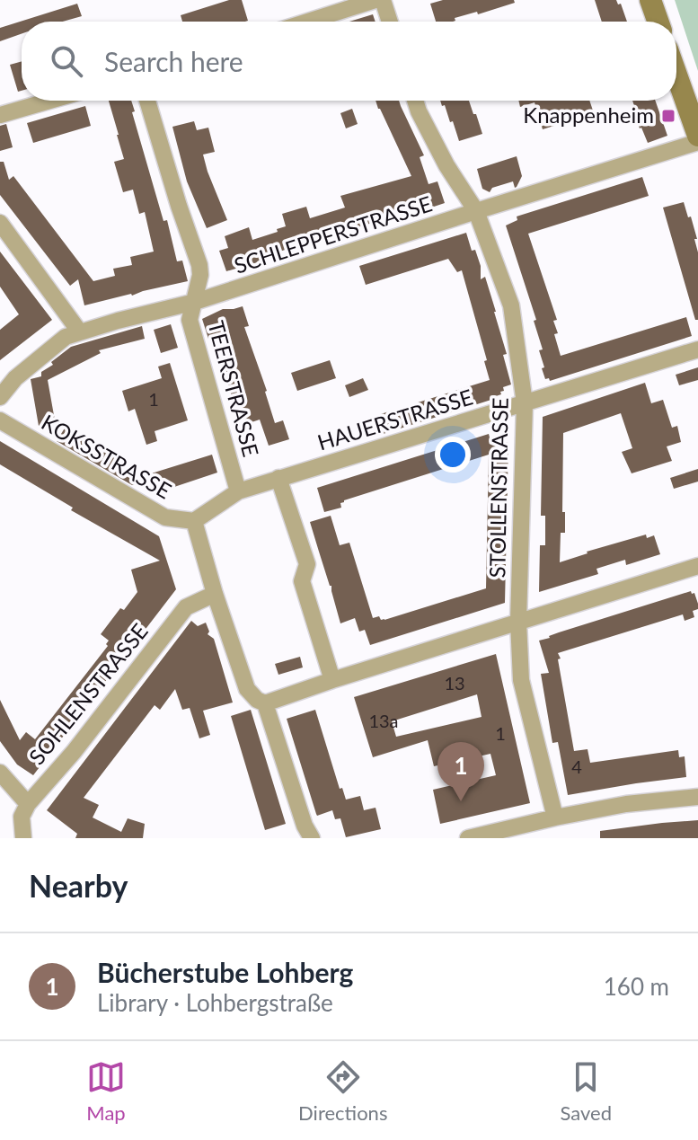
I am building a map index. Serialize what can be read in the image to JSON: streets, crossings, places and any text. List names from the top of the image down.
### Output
{
  "streets": {
    "street": [
      "SCHLEPPERSTRASSE",
      "TEERSTRASSE",
      "HAUERSTRASSE",
      "KOKSSTRASSE",
      "STOLLENSTRASSE",
      "SOHLENSTRASSE"
    ]
  },
  "crossings": [
    ["SCHLEPPERSTRASSE", "TEERSTRASSE"],
    ["SCHLEPPERSTRASSE", "STOLLENSTRASSE"],
    ["TEERSTRASSE", "HAUERSTRASSE"],
    ["HAUERSTRASSE", "KOKSSTRASSE"],
    ["HAUERSTRASSE", "STOLLENSTRASSE"]
  ],
  "places": {
    "transit": ["Knappenheim"]
  },
  "house_numbers": [
    "1",
    "13",
    "13a",
    "1",
    "4"
  ],
  "page": {
    "search": "Search here",
    "pins": "1",
    "heading": "Nearby",
    "list": [
      {
        "mark": "1",
        "name": "Bücherstube Lohberg",
        "note": "Library · Lohbergstraße",
        "value": "160 m"
      }
    ],
    "nav": ["Map", "Directions", "Saved"]
  }
}
